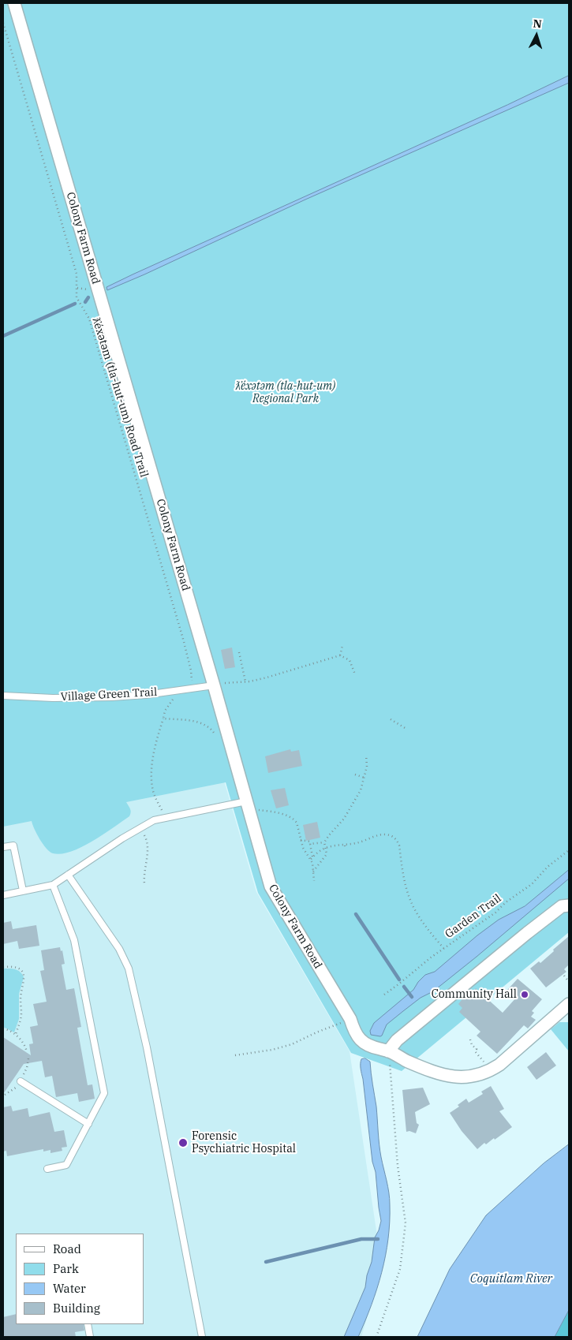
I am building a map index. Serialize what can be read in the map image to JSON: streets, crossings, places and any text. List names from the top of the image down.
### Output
{
  "streets": {
    "street": ["Colony Farm Road"],
    "lane": ["Village Green Trail"],
    "path": ["ƛ̓éxətəm (tla-hut-um) Road Trail", "Garden Trail"]
  },
  "crossings": [
    ["Colony Farm Road", "Village Green Trail"],
    ["ƛ̓éxətəm (tla-hut-um) Road Trail", "Village Green Trail"]
  ],
  "water": ["Coquitlam River"],
  "parks": ["ƛ̓éxətəm (tla-hut-um) Regional Park"],
  "places": ["Community Hall", "Forensic Psychiatric Hospital"],
  "legend": [
    "Road",
    "Park",
    "Water",
    "Building"
  ],
  "north": "top"
}
